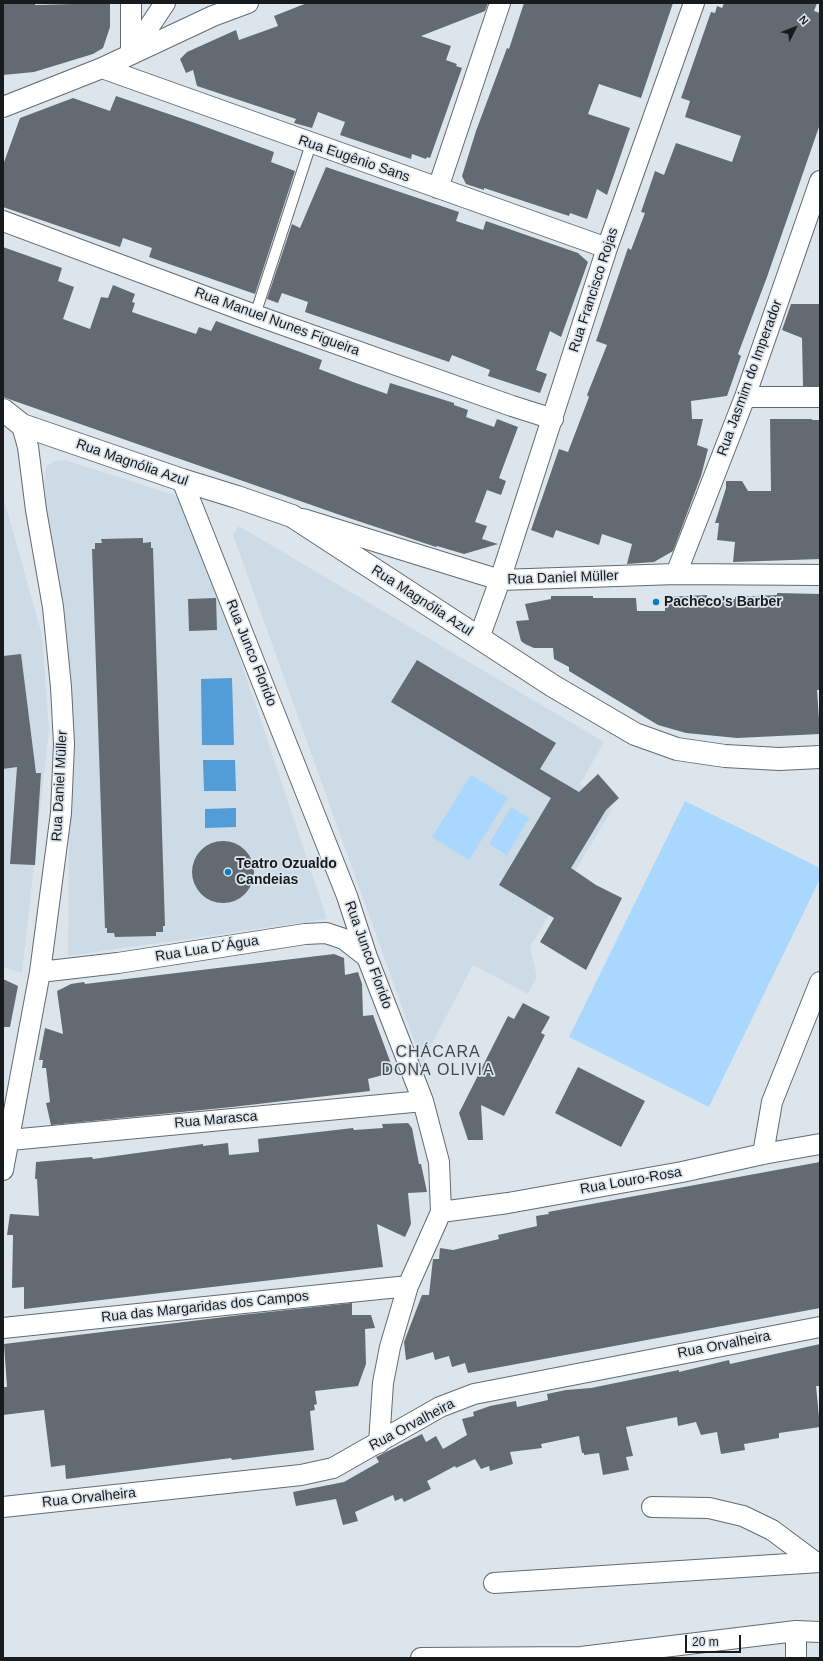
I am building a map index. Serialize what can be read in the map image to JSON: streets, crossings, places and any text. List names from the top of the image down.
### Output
{
  "streets": {
    "street": [
      "Rua Eugênio Sans",
      "Rua Francisco Rojas",
      "Rua Manuel Nunes Figueira",
      "Rua Jasmim do Imperador",
      "Rua Magnólia Azul",
      "Rua Daniel Müller",
      "Rua Junco Florido",
      "Rua Lua D´Água",
      "Rua Marasca",
      "Rua Louro-Rosa",
      "Rua das Margaridas dos Campos",
      "Rua Orvalheira"
    ]
  },
  "crossings": [
    ["Rua Eugênio Sans", "Rua Francisco Rojas"],
    ["Rua Francisco Rojas", "Rua Manuel Nunes Figueira"],
    ["Rua Francisco Rojas", "Rua Magnólia Azul"],
    ["Rua Francisco Rojas", "Rua Daniel Müller"],
    ["Rua Jasmim do Imperador", "Rua Daniel Müller"],
    ["Rua Magnólia Azul", "Rua Daniel Müller"],
    ["Rua Magnólia Azul", "Rua Junco Florido"],
    ["Rua Daniel Müller", "Rua Lua D´Água"],
    ["Rua Daniel Müller", "Rua Marasca"],
    ["Rua Junco Florido", "Rua Lua D´Água"],
    ["Rua Junco Florido", "Rua Marasca"],
    ["Rua Junco Florido", "Rua Louro-Rosa"],
    ["Rua Junco Florido", "Rua das Margaridas dos Campos"],
    ["Rua Junco Florido", "Rua Orvalheira"]
  ],
  "districts": ["CHÁCARA DONA OLIVIA"],
  "places": ["Pacheco’s Barber", "Teatro Ozualdo Candeias"],
  "scale_bar": "20 m",
  "north": "top right"
}
